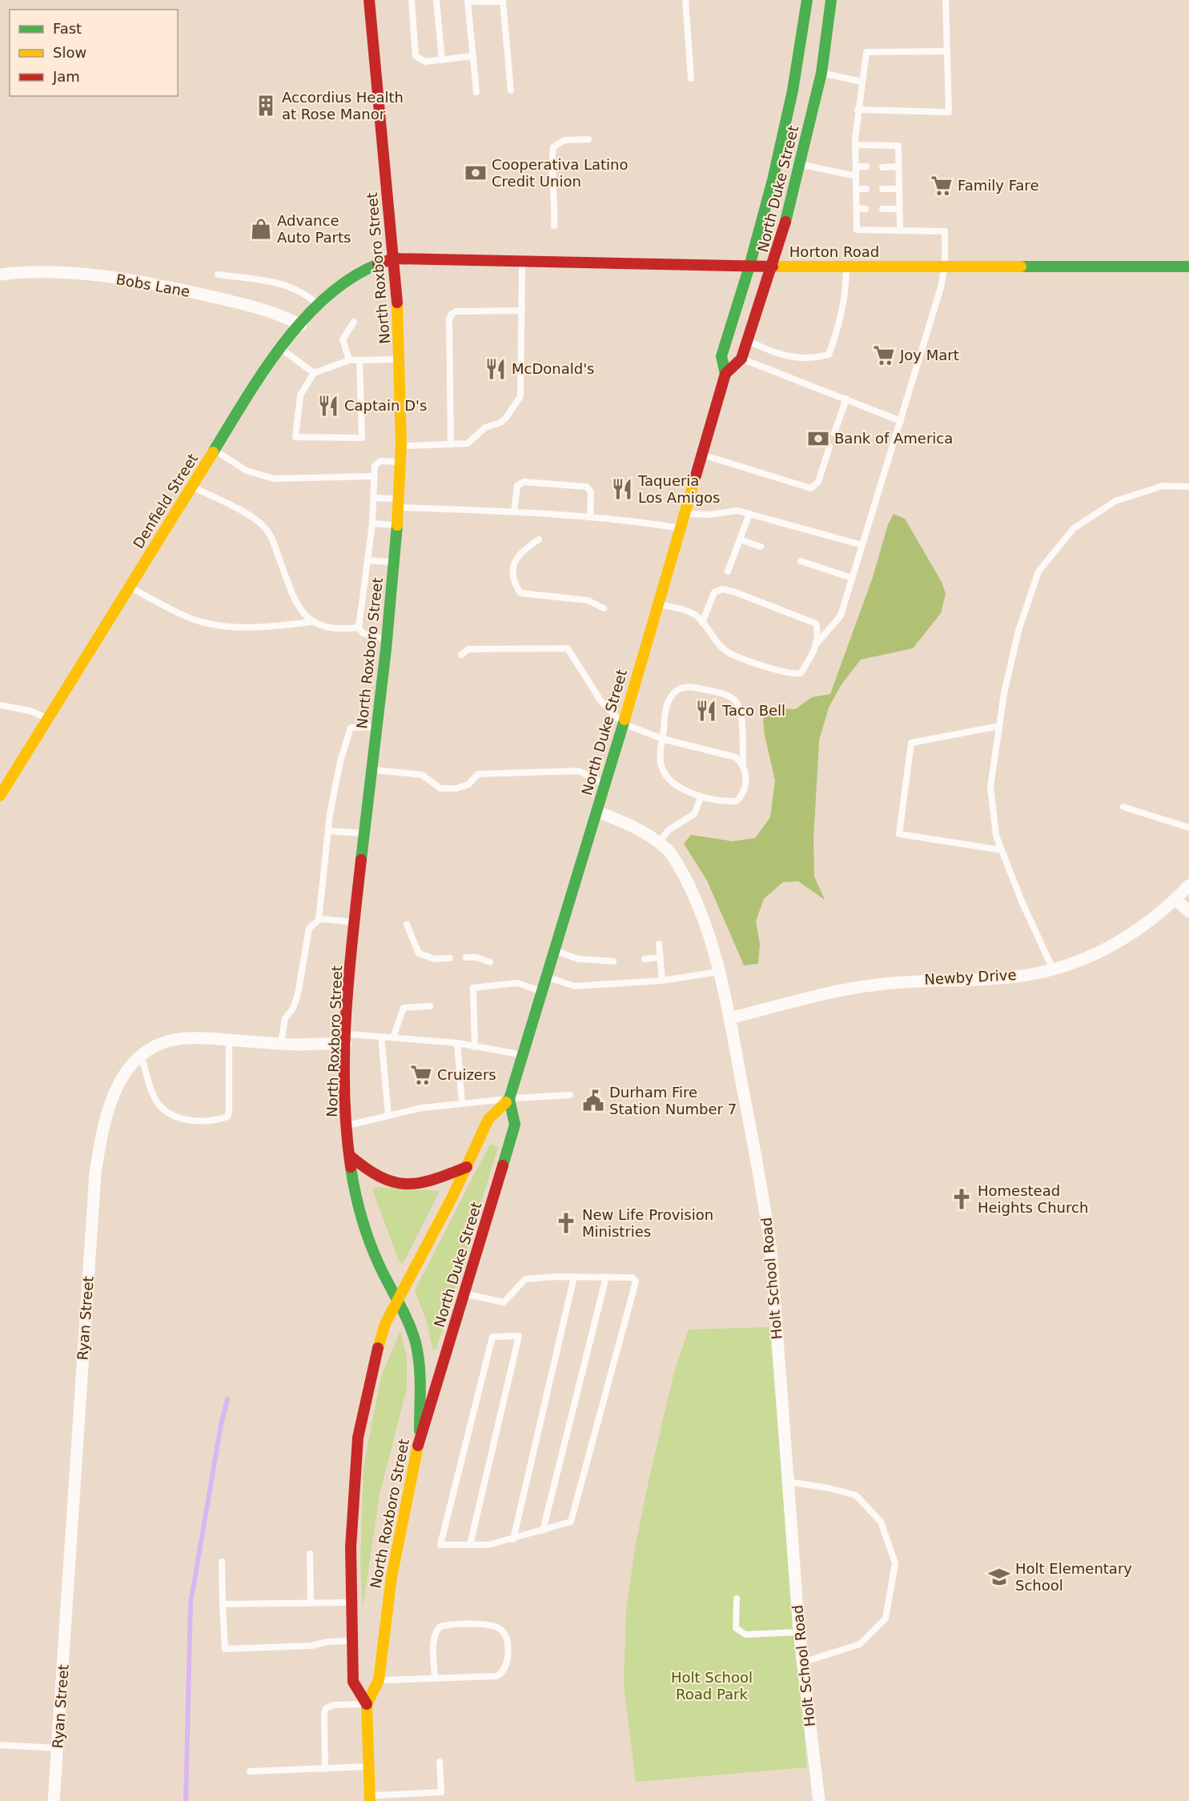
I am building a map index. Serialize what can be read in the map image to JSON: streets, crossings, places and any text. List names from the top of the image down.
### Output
{
  "streets": {
    "main road": [
      "North Duke Street",
      "Horton Road",
      "North Roxboro Street",
      "Denfield Street"
    ],
    "street": [
      "Bobs Lane",
      "Newby Drive",
      "Holt School Road",
      "Ryan Street"
    ]
  },
  "crossings": [
    ["North Duke Street", "Horton Road"],
    ["North Duke Street", "North Roxboro Street"],
    ["North Duke Street", "Holt School Road"],
    ["Horton Road", "North Roxboro Street"],
    ["Horton Road", "Denfield Street"],
    ["North Roxboro Street", "Denfield Street"],
    ["North Roxboro Street", "Ryan Street"],
    ["Bobs Lane", "Denfield Street"],
    ["Newby Drive", "Holt School Road"]
  ],
  "parks": ["Holt School Road Park"],
  "places": {
    "building": ["Accordius Health at Rose Manor"],
    "bank": ["Cooperativa Latino Credit Union", "Bank of America"],
    "supermarket": ["Family Fare", "Joy Mart", "Cruizers"],
    "shop": ["Advance Auto Parts"],
    "restaurant": [
      "McDonald's",
      "Captain D's",
      "Taqueria Los Amigos",
      "Taco Bell"
    ],
    "public building": ["Durham Fire Station Number 7"],
    "church": ["Homestead Heights Church", "New Life Provision Ministries"],
    "school or university": ["Holt Elementary School"]
  },
  "legend": ["Fast", "Slow", "Jam"]
}
